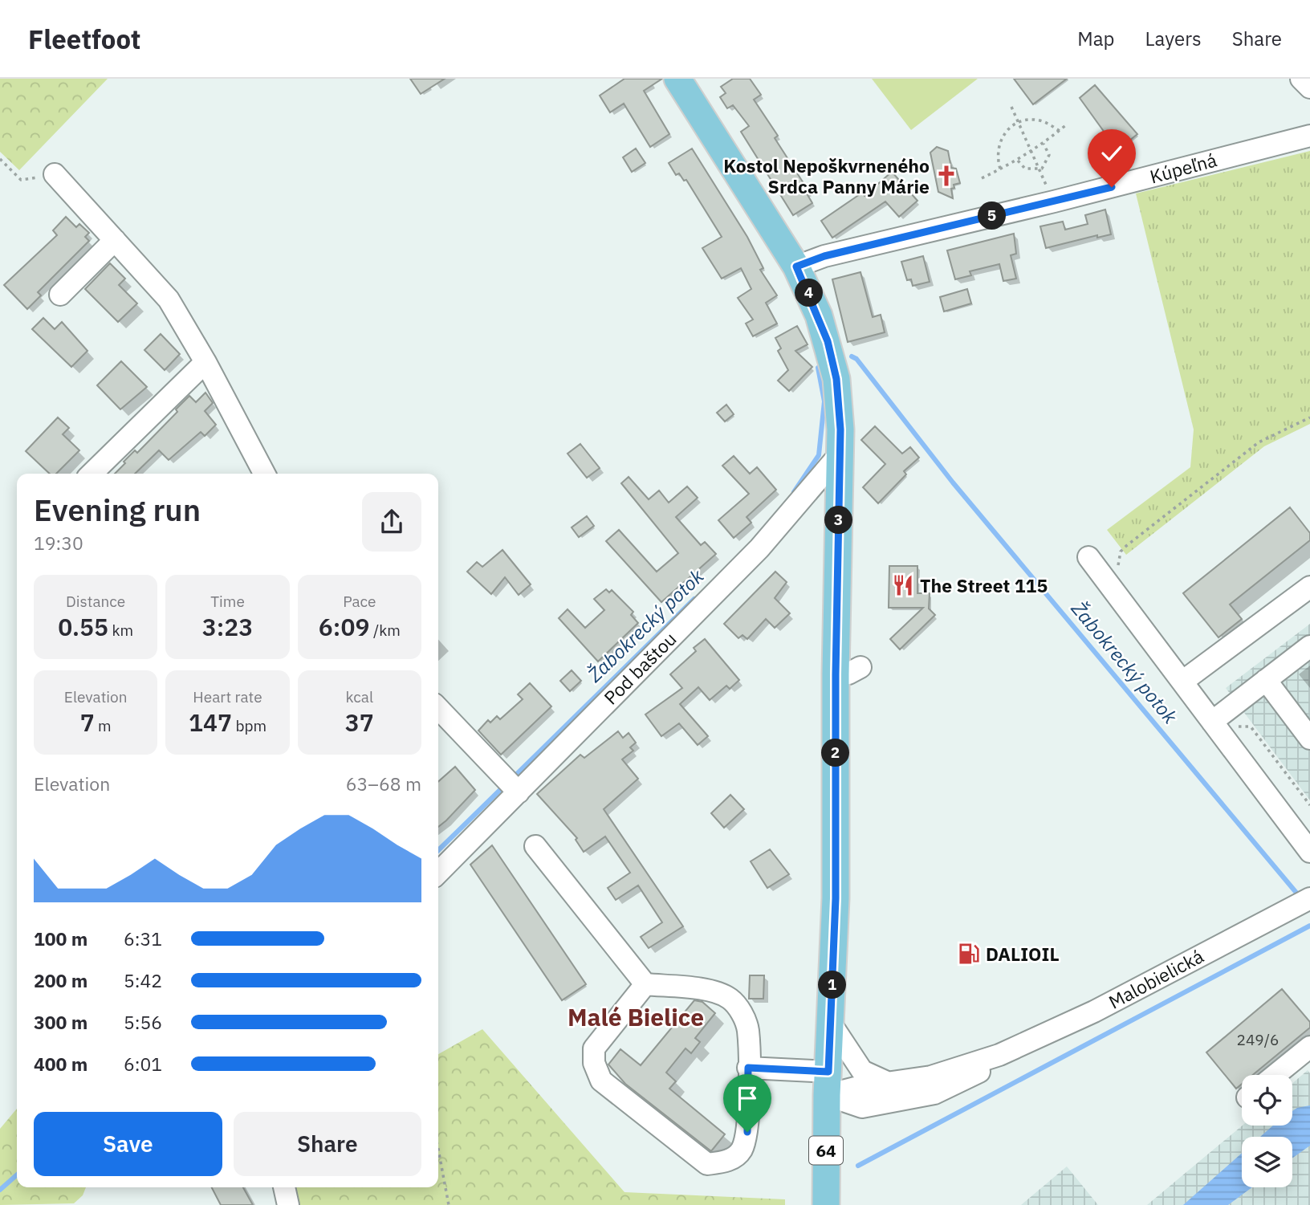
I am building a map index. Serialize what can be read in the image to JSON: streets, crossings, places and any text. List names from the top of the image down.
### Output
{
  "streets": {
    "main road": ["64"],
    "street": ["Kúpeľná", "Pod baštou", "Malobielická"]
  },
  "crossings": [
    ["Kúpeľná", "64"],
    ["Pod baštou", "64"],
    ["Malobielická", "64"]
  ],
  "districts": ["Malé Bielice"],
  "water": ["Žabokrecký potok"],
  "places": {
    "church": ["Kostol Nepoškvrneného Srdca Panny Márie"],
    "restaurant": ["The Street 115"],
    "fuel station": ["DALIOIL"]
  },
  "house_numbers": ["249/6"],
  "page": {
    "header": "Fleetfoot",
    "nav": ["Map", "Layers", "Share"],
    "pins": [
      "5",
      "4",
      "3",
      "2",
      "1"
    ],
    "heading": ["Evening run", "19:30"],
    "stats": [
      ["Distance", "0.55 km"],
      ["Time", "3:23"],
      ["Pace", "6:09 /km"],
      ["Elevation", "7 m"],
      ["Heart rate", "147 bpm"],
      ["kcal", "37"]
    ],
    "chart": ["Elevation", "63–68 m"],
    "list": [
      {
        "name": "100 m",
        "note": "6:31"
      },
      {
        "name": "200 m",
        "note": "5:42"
      },
      {
        "name": "300 m",
        "note": "5:56"
      },
      {
        "name": "400 m",
        "note": "6:01"
      }
    ],
    "buttons": ["Save", "Share"]
  }
}
